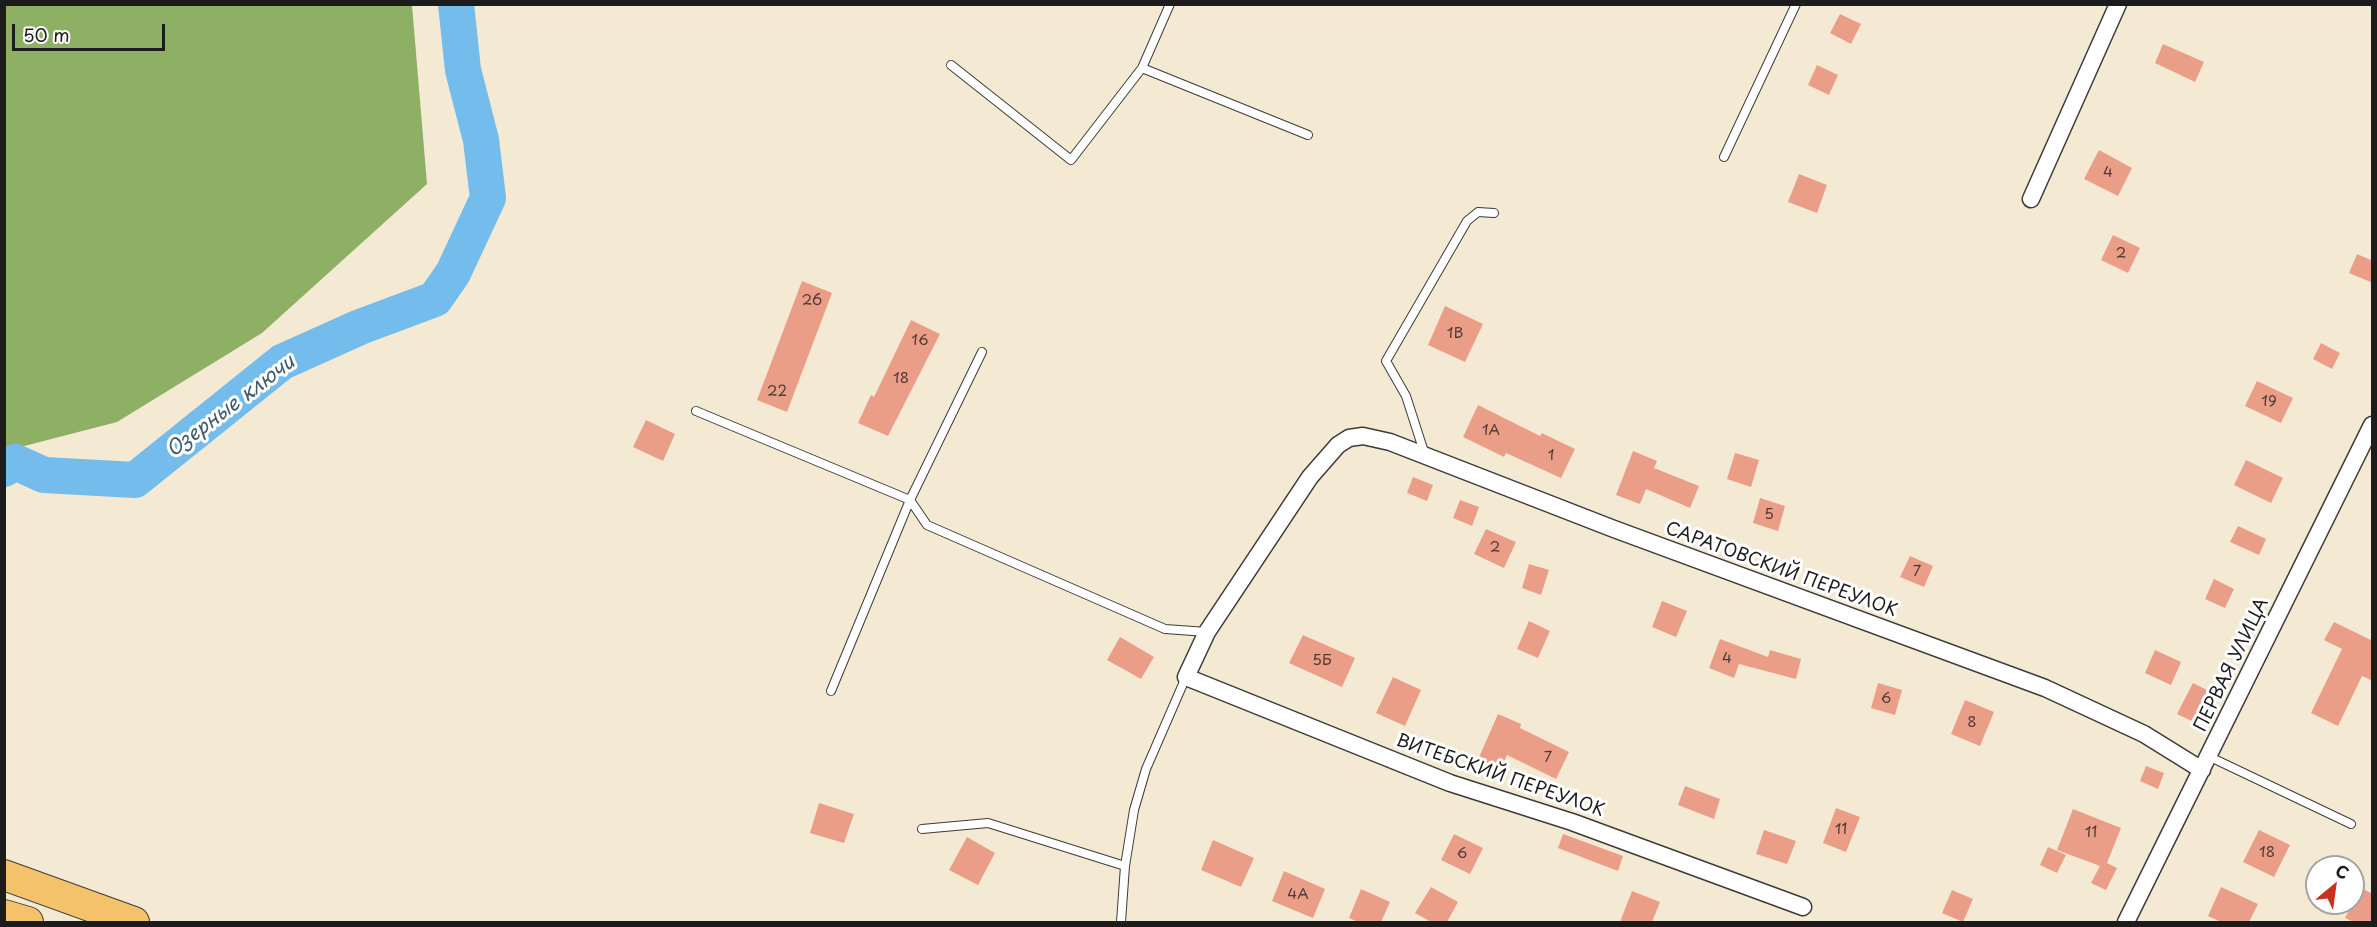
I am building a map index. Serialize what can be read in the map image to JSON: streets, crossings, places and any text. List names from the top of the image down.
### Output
{
  "streets": {
    "street": ["САРАТОВСКИЙ ПЕРЕУЛОК", "ПЕРВАЯ УЛИЦА", "ВИТЕБСКИЙ ПЕРЕУЛОК"]
  },
  "crossings": [
    ["САРАТОВСКИЙ ПЕРЕУЛОК", "ПЕРВАЯ УЛИЦА"]
  ],
  "water": ["Озерные ключи"],
  "house_numbers": [
    "4",
    "2",
    "26",
    "1В",
    "16",
    "18",
    "22",
    "19",
    "1А",
    "1",
    "5",
    "2",
    "7",
    "4",
    "5Б",
    "6",
    "8",
    "7",
    "11",
    "11",
    "18",
    "6",
    "4А"
  ],
  "scale_bar": "50 m",
  "north": "top right"
}
